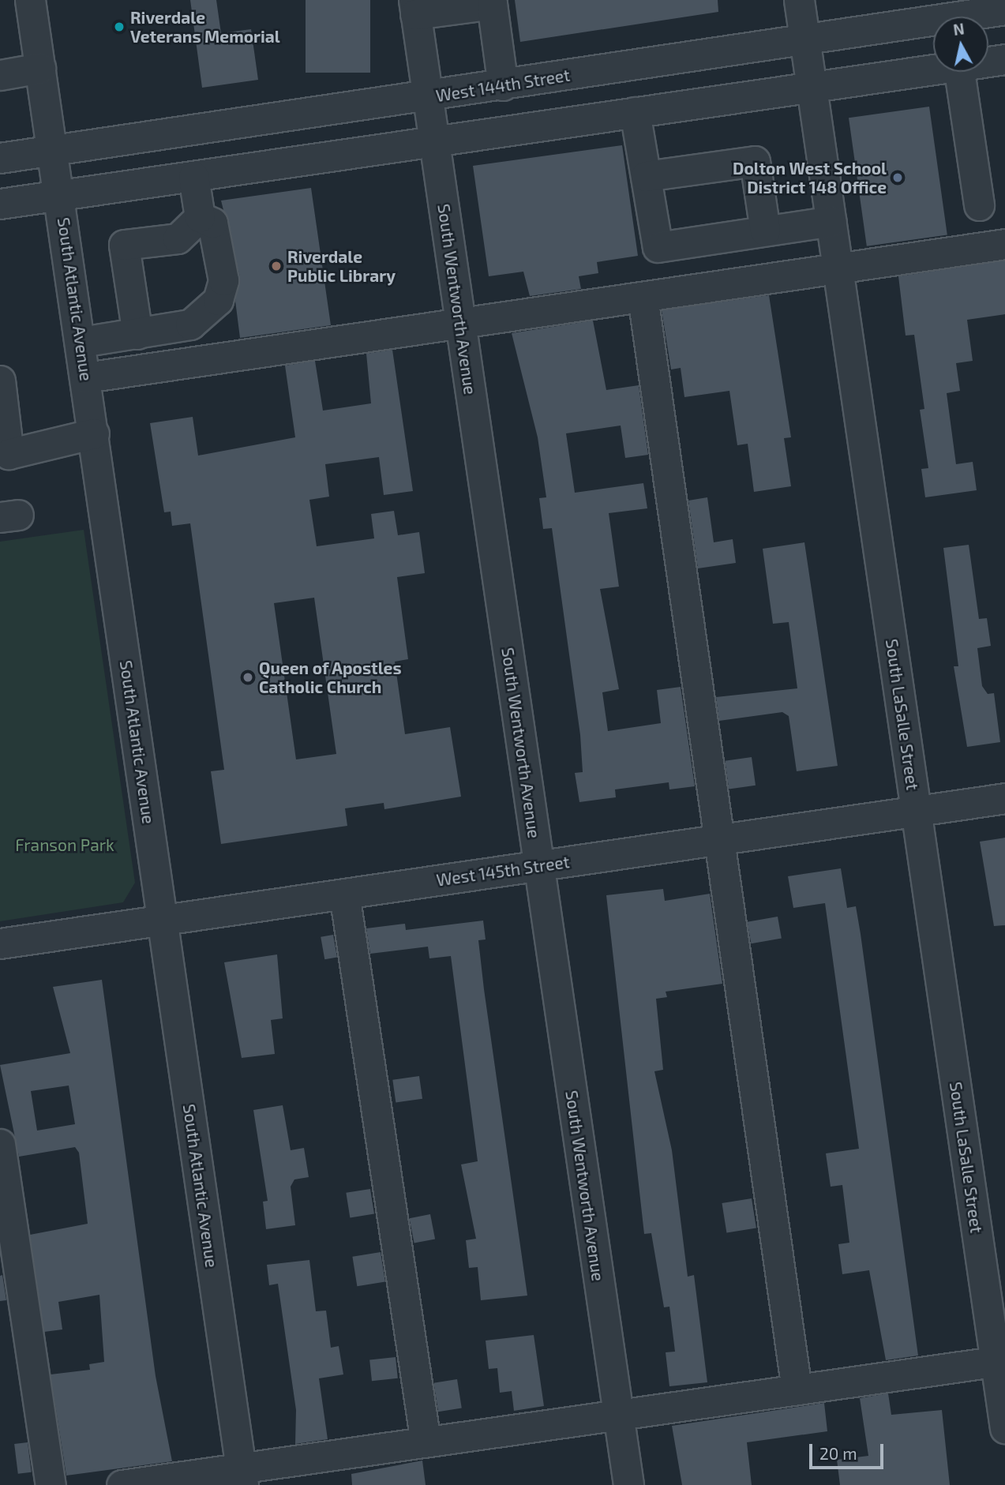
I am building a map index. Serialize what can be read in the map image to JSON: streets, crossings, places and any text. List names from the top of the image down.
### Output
{
  "streets": {
    "street": [
      "West 144th Street",
      "South Atlantic Avenue",
      "South Wentworth Avenue",
      "South LaSalle Street",
      "West 145th Street"
    ]
  },
  "crossings": [
    ["West 144th Street", "South Atlantic Avenue"],
    ["West 144th Street", "South Wentworth Avenue"],
    ["West 144th Street", "South LaSalle Street"],
    ["South Atlantic Avenue", "West 145th Street"],
    ["South Wentworth Avenue", "West 145th Street"],
    ["South LaSalle Street", "West 145th Street"]
  ],
  "parks": ["Franson Park"],
  "places": [
    "Riverdale Veterans Memorial",
    "Dolton West School District 148 Office",
    "Riverdale Public Library",
    "Queen of Apostles Catholic Church"
  ],
  "scale_bar": "20 m",
  "north": "top"
}
